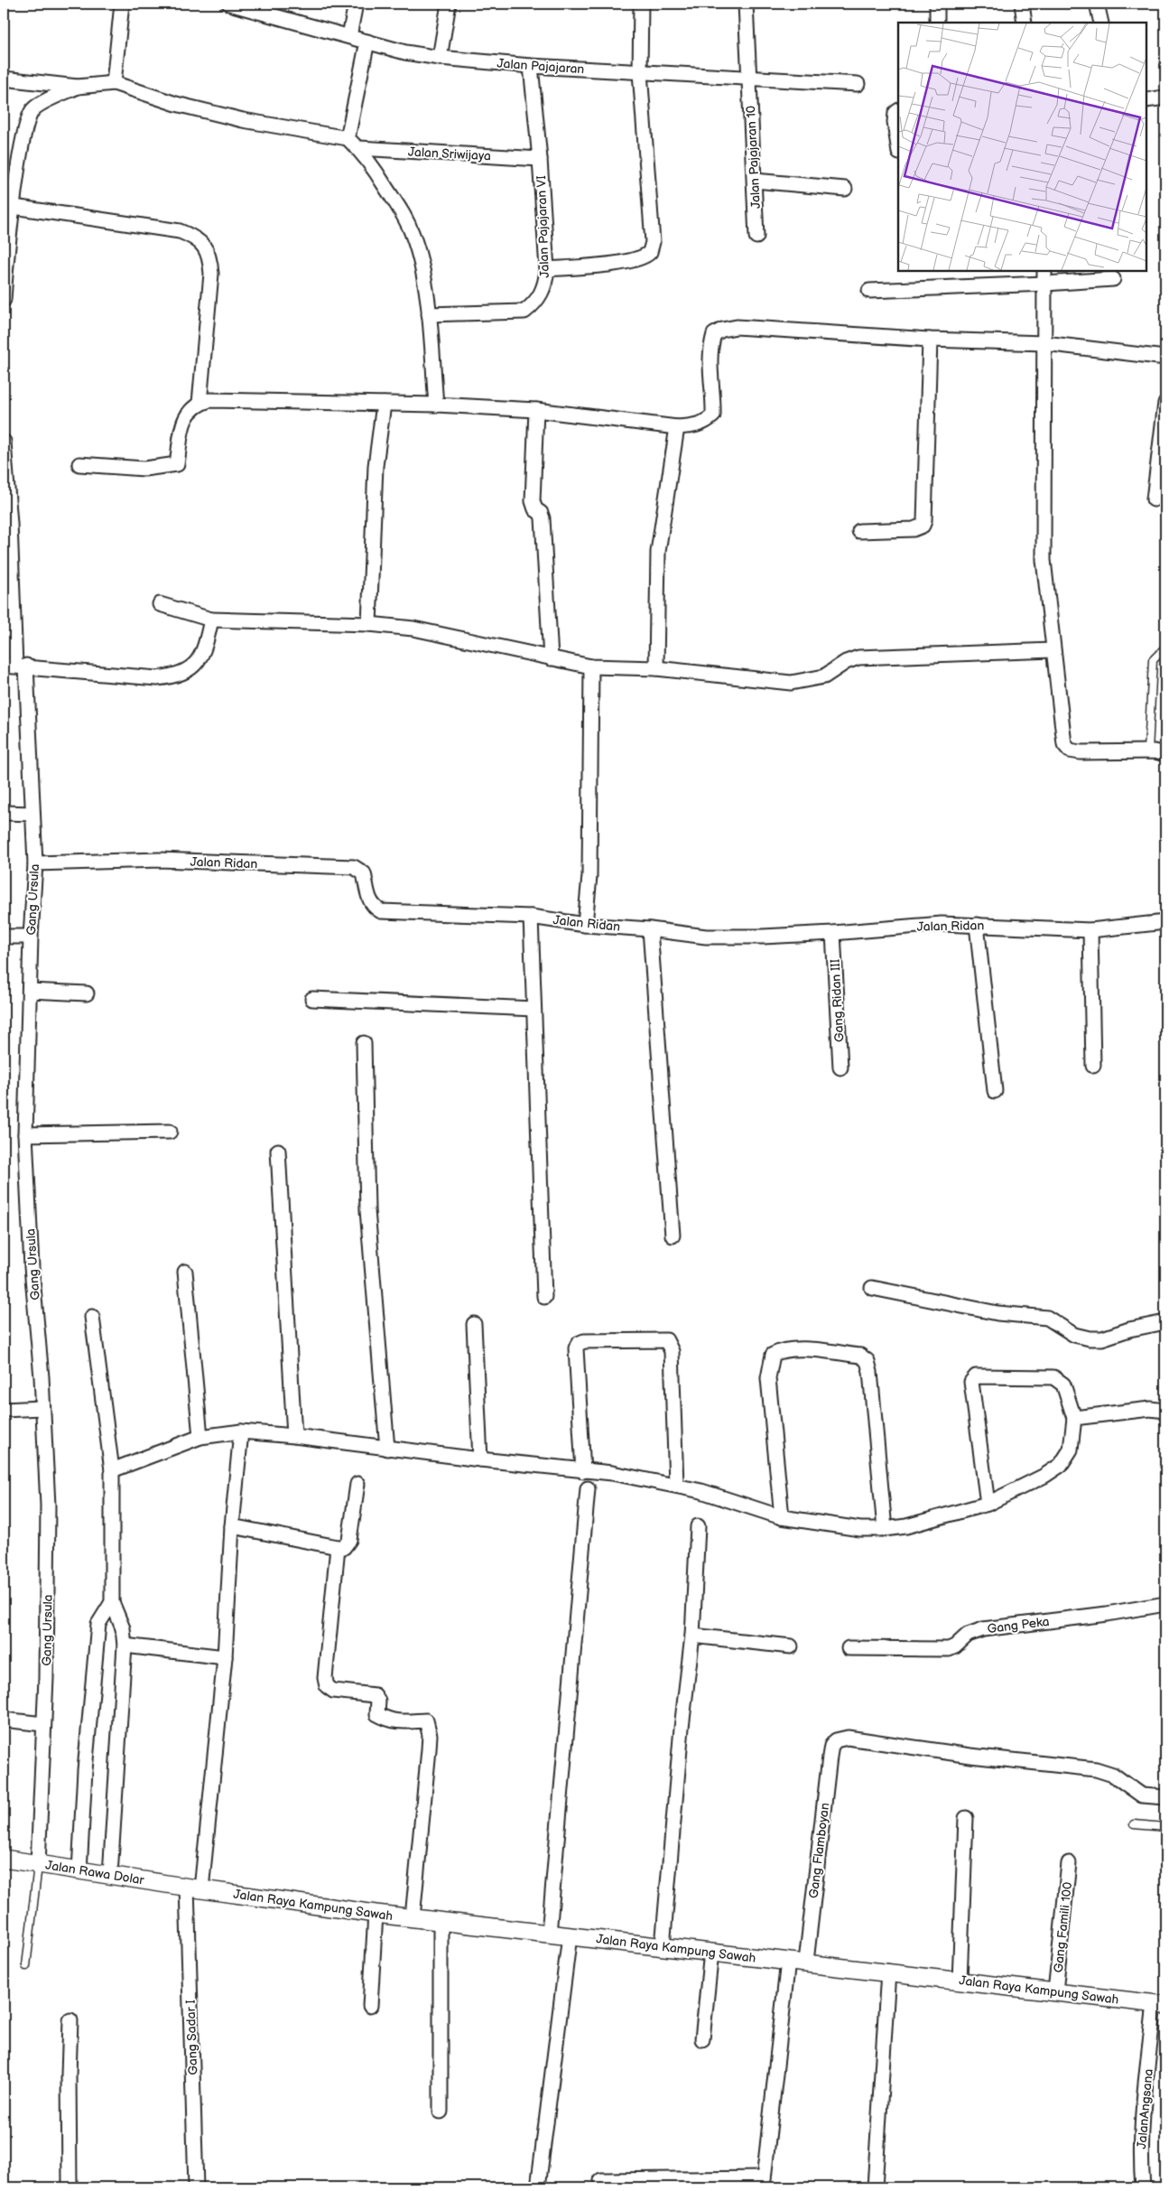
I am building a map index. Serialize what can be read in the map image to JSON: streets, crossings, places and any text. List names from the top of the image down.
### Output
{
  "streets": {
    "street": [
      "Jalan Pajajaran",
      "Jalan Sriwijaya",
      "Jalan Pajajaran 10",
      "Jalan Pajajaran VI",
      "Jalan Ridan",
      "Gang Ursula",
      "Gang Ridan III",
      "Gang Peka",
      "Gang Flamboyan",
      "Jalan Rawa Dolar",
      "Jalan Raya Kampung Sawah",
      "Gang Famili 100",
      "Gang Sadar I",
      "JalanAngsana"
    ]
  },
  "crossings": [
    ["Jalan Pajajaran", "Jalan Pajajaran 10"],
    ["Jalan Pajajaran", "Jalan Pajajaran VI"],
    ["Jalan Sriwijaya", "Jalan Pajajaran VI"],
    ["Jalan Ridan", "Gang Ursula"],
    ["Jalan Ridan", "Gang Ridan III"],
    ["Gang Ursula", "Jalan Rawa Dolar"],
    ["Gang Flamboyan", "Jalan Raya Kampung Sawah"],
    ["Jalan Rawa Dolar", "Jalan Raya Kampung Sawah"],
    ["Jalan Rawa Dolar", "Gang Sadar I"],
    ["Jalan Raya Kampung Sawah", "Gang Famili 100"],
    ["Jalan Raya Kampung Sawah", "Gang Sadar I"],
    ["Jalan Raya Kampung Sawah", "JalanAngsana"]
  ]
}
